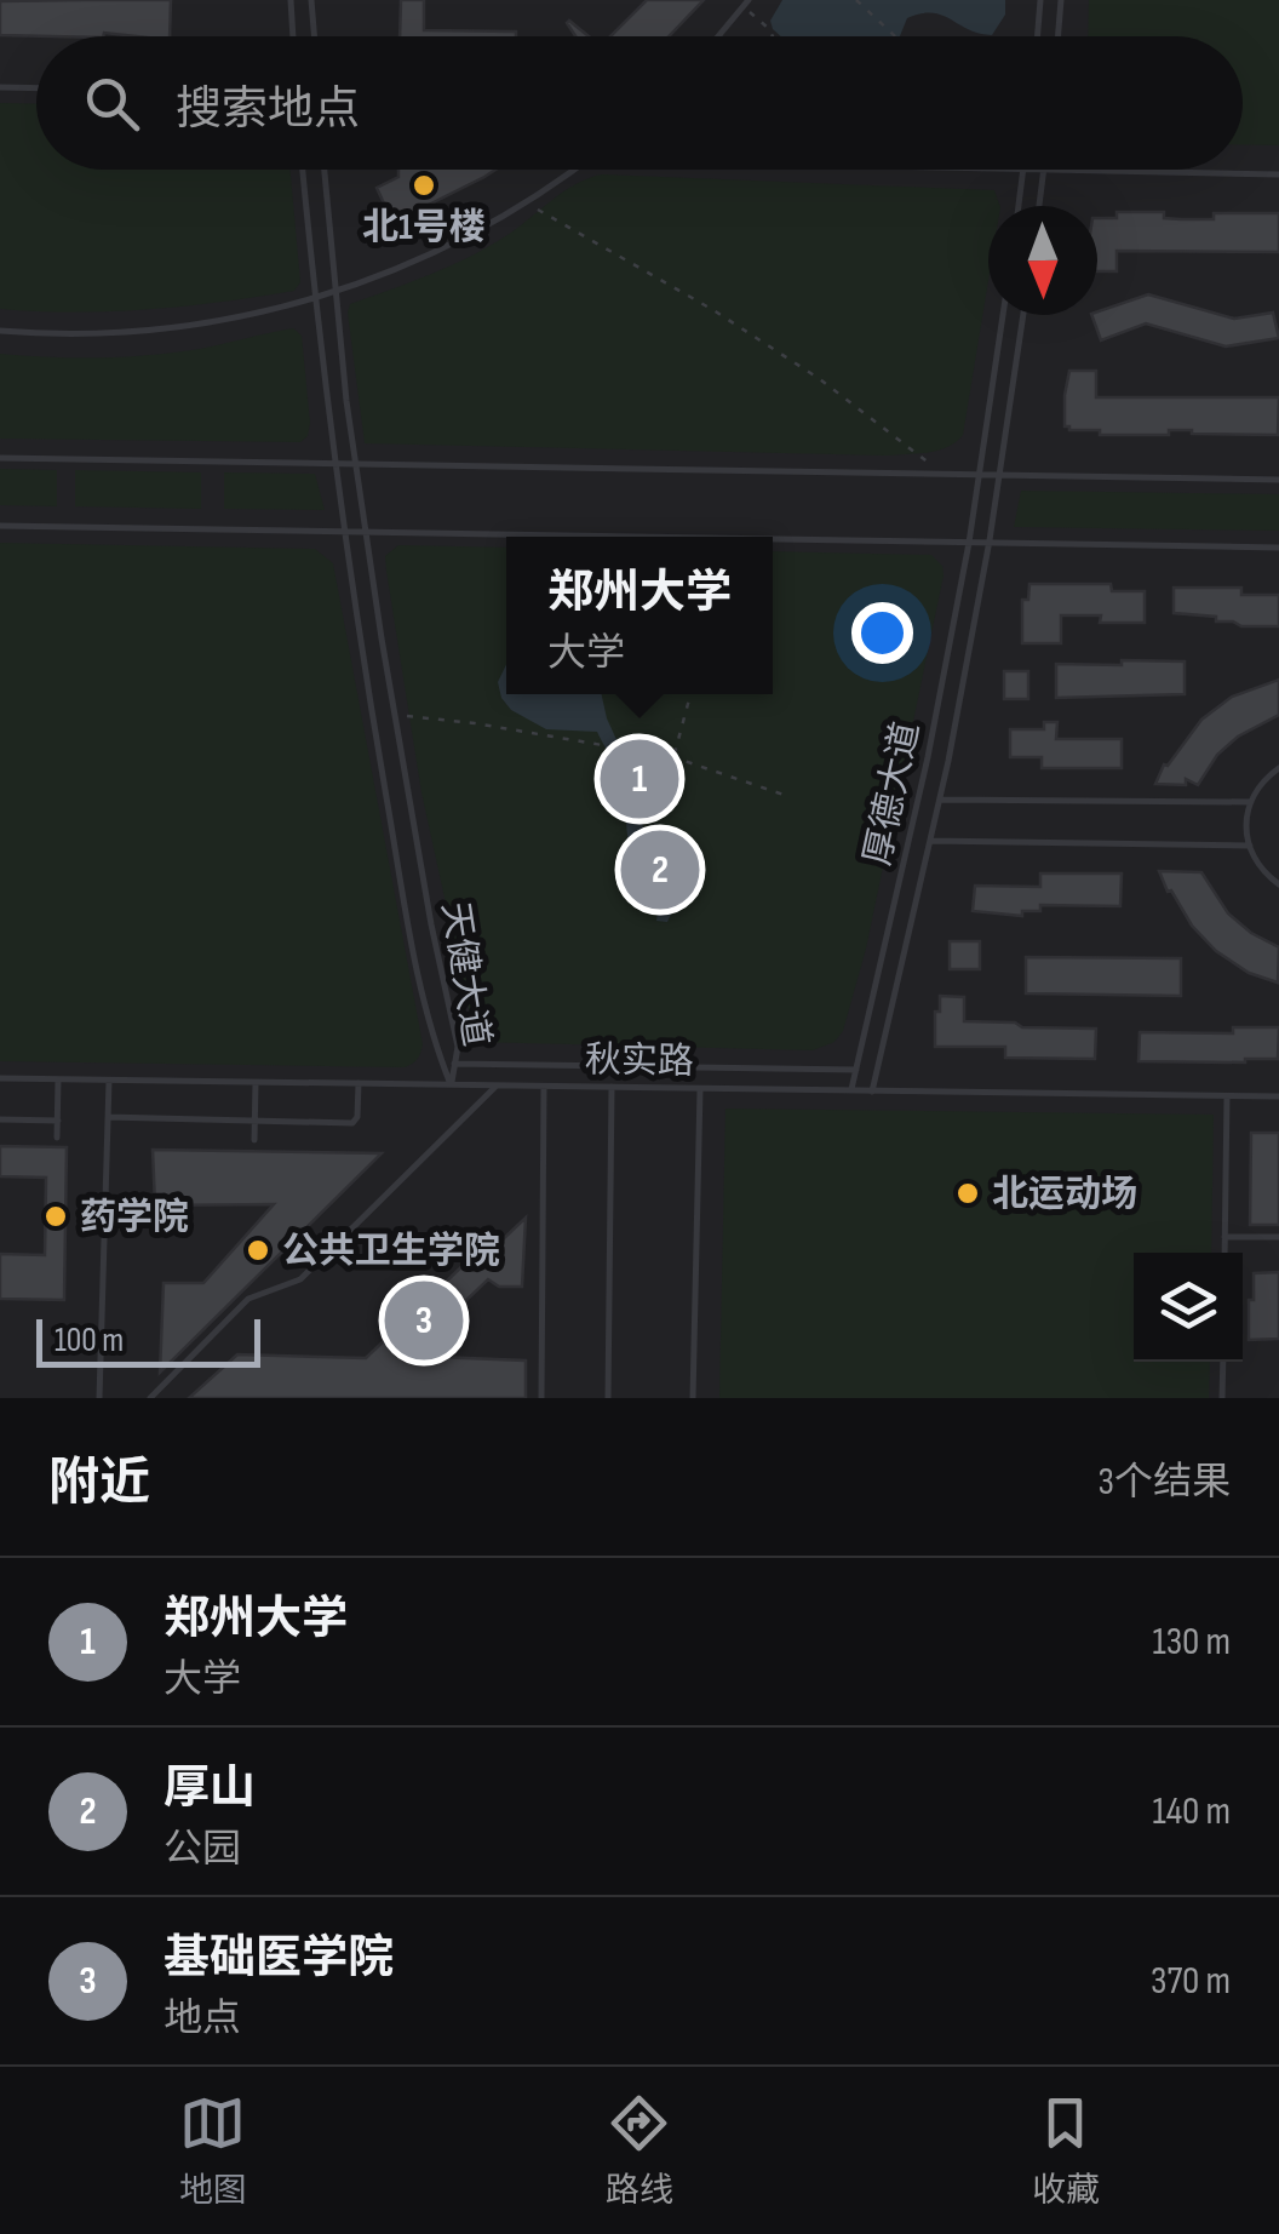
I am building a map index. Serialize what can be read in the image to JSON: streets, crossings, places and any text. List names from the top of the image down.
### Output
{
  "streets": {
    "lane": ["厚德大道", "天健大道", "秋实路"]
  },
  "crossings": [
    ["厚德大道", "秋实路"],
    ["天健大道", "秋实路"]
  ],
  "places": [
    "北1号楼",
    "北运动场",
    "药学院",
    "公共卫生学院"
  ],
  "scale_bar": "100 m",
  "north": "bottom",
  "page": {
    "search": "搜索地点",
    "popup": ["郑州大学", "大学"],
    "pins": ["1", "2", "3"],
    "scale": "100 m",
    "heading": ["附近", "3个结果"],
    "list": [
      {
        "mark": "1",
        "name": "郑州大学",
        "note": "大学",
        "value": "130 m"
      },
      {
        "mark": "2",
        "name": "厚山",
        "note": "公园",
        "value": "140 m"
      },
      {
        "mark": "3",
        "name": "基础医学院",
        "note": "地点",
        "value": "370 m"
      }
    ],
    "nav": ["地图", "路线", "收藏"]
  }
}
